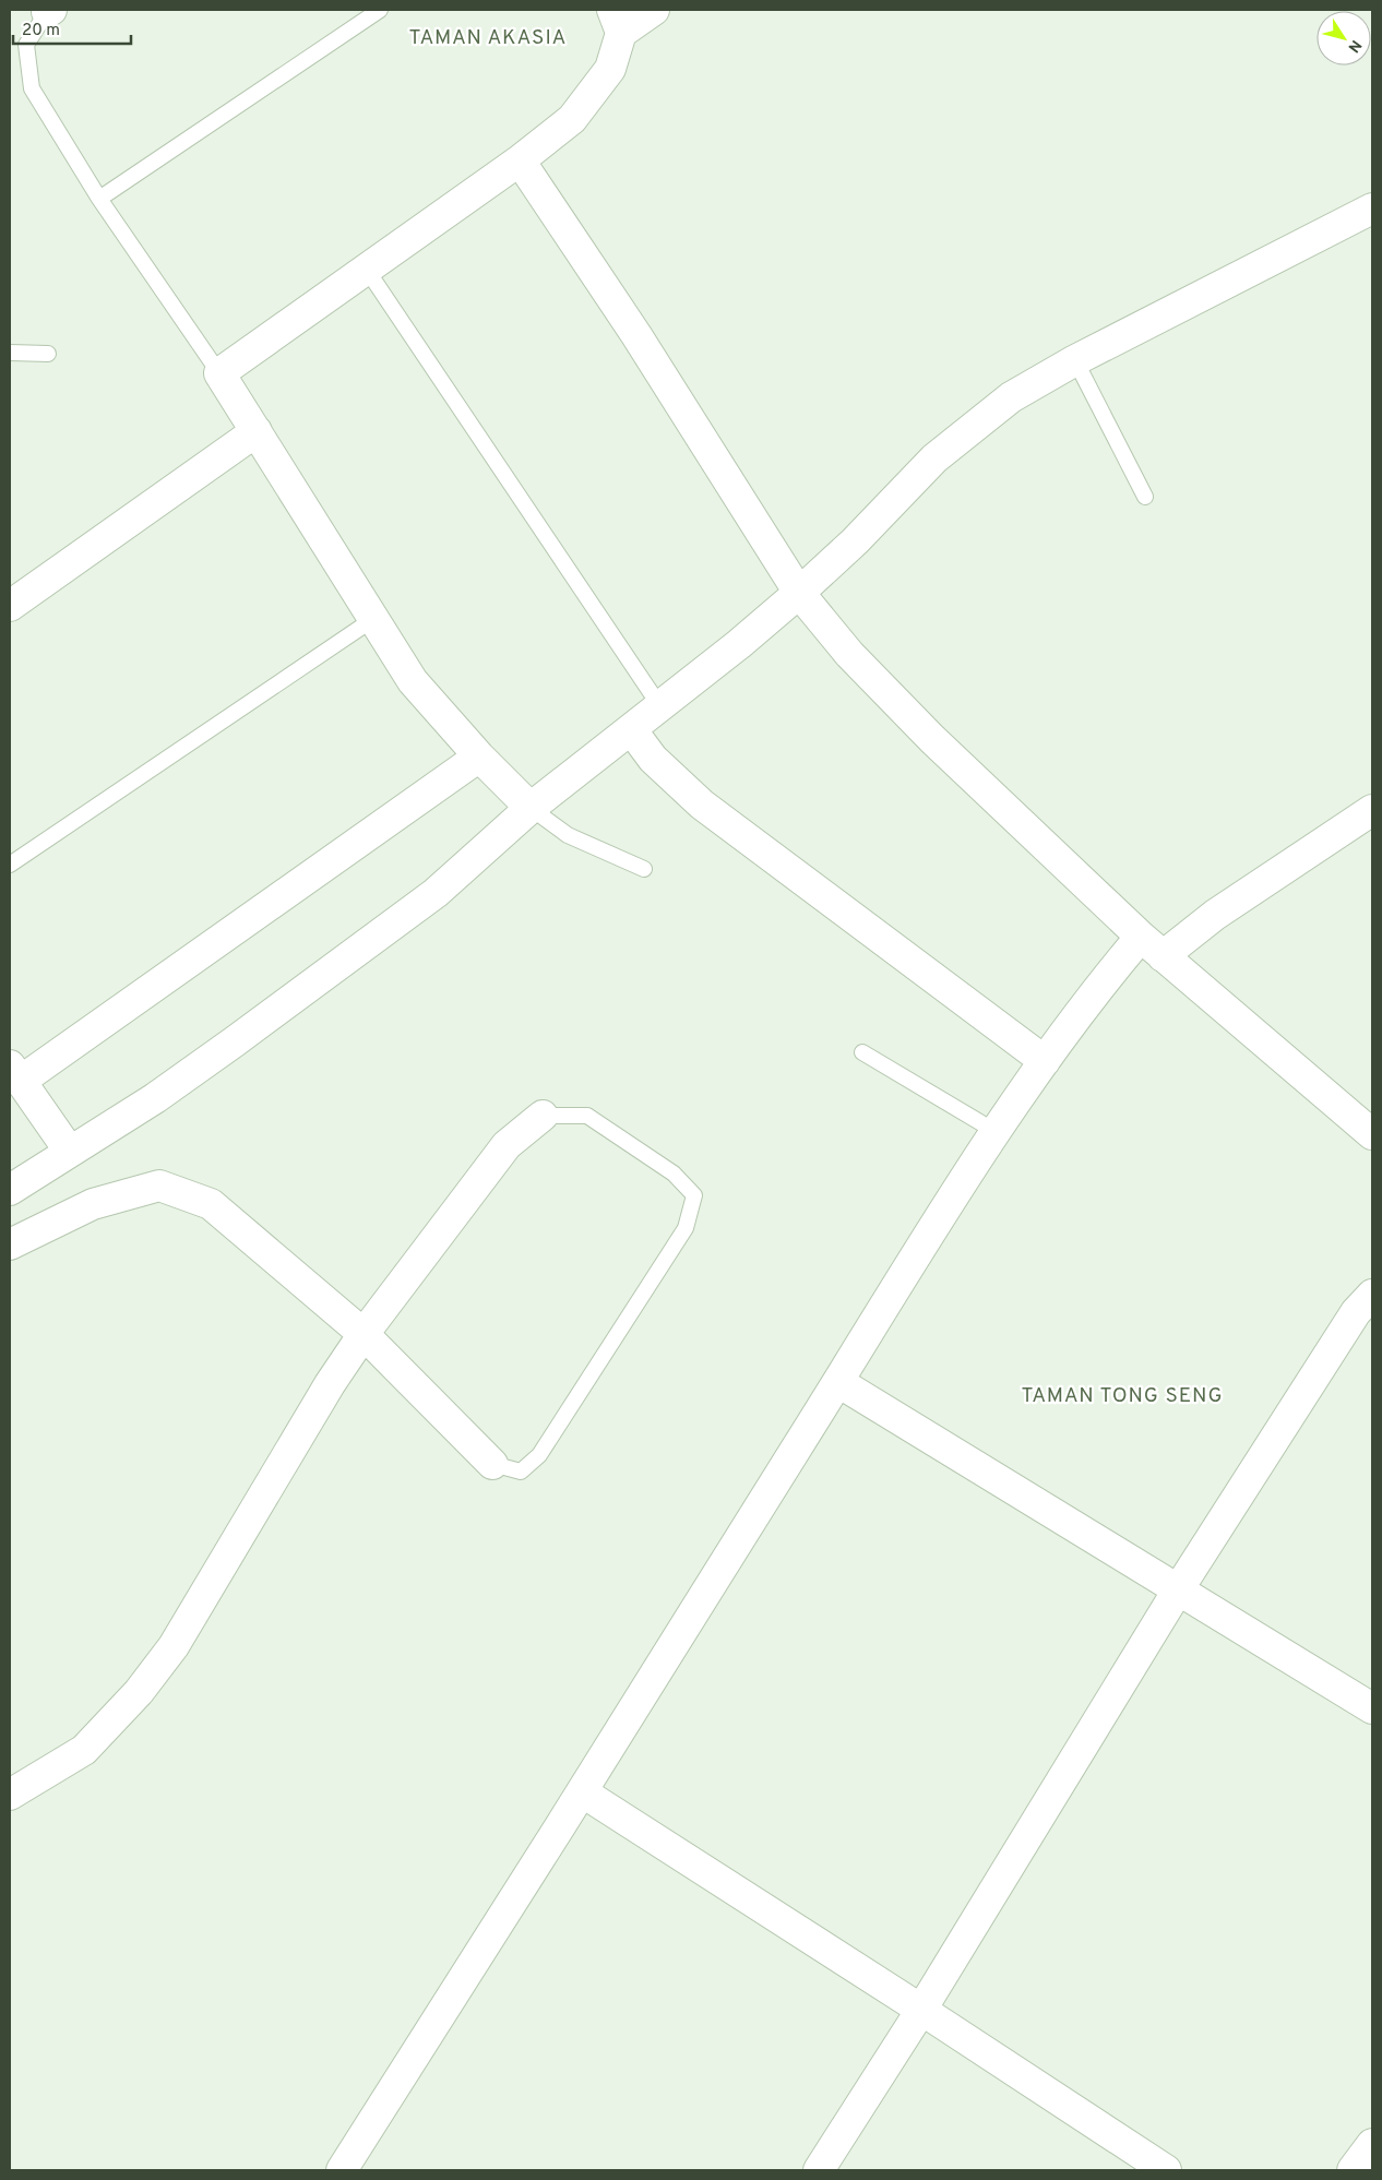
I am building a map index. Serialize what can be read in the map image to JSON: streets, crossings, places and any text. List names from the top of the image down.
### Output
{
  "districts": ["TAMAN AKASIA", "TAMAN TONG SENG"],
  "scale_bar": "20 m",
  "north": "bottom right"
}
